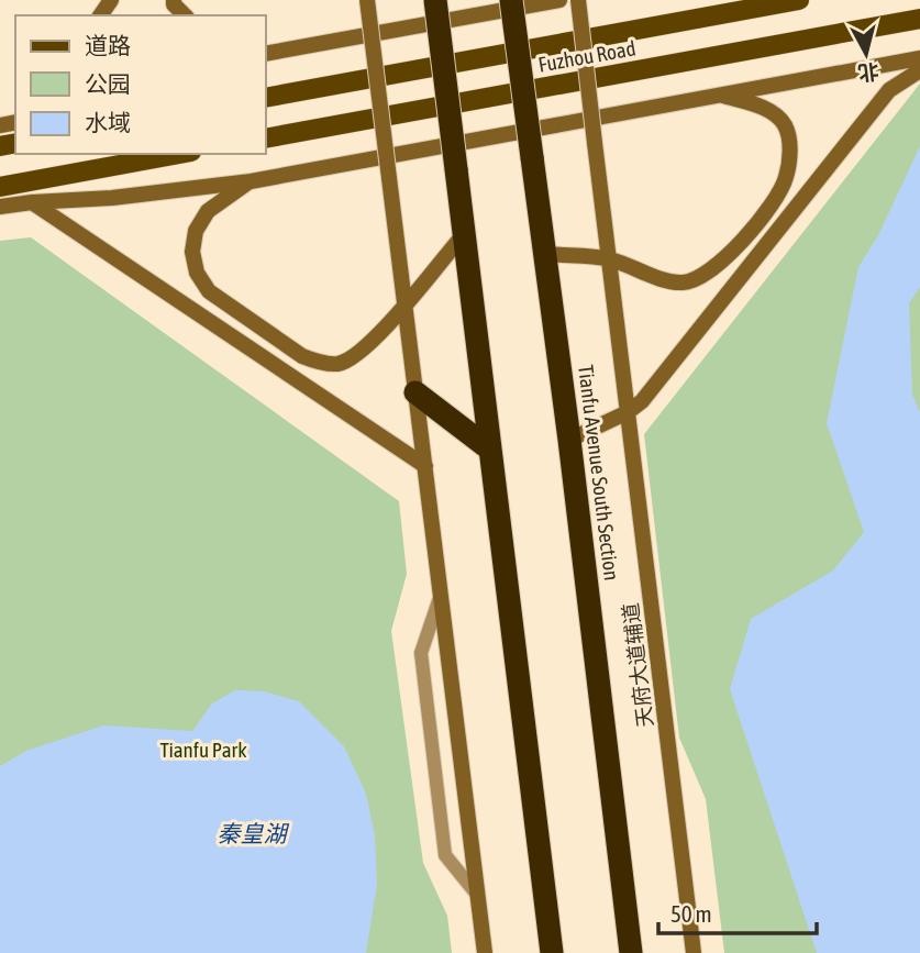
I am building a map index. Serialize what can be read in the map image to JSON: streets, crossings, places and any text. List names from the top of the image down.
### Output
{
  "streets": {
    "highway": ["Tianfu Avenue South Section"],
    "main road": ["Fuzhou Road", "天府大道辅道"]
  },
  "water": ["秦皇湖"],
  "parks": ["Tianfu Park"],
  "legend": ["道路", "公园", "水域"],
  "scale_bar": "50 m",
  "north": "bottom"
}
